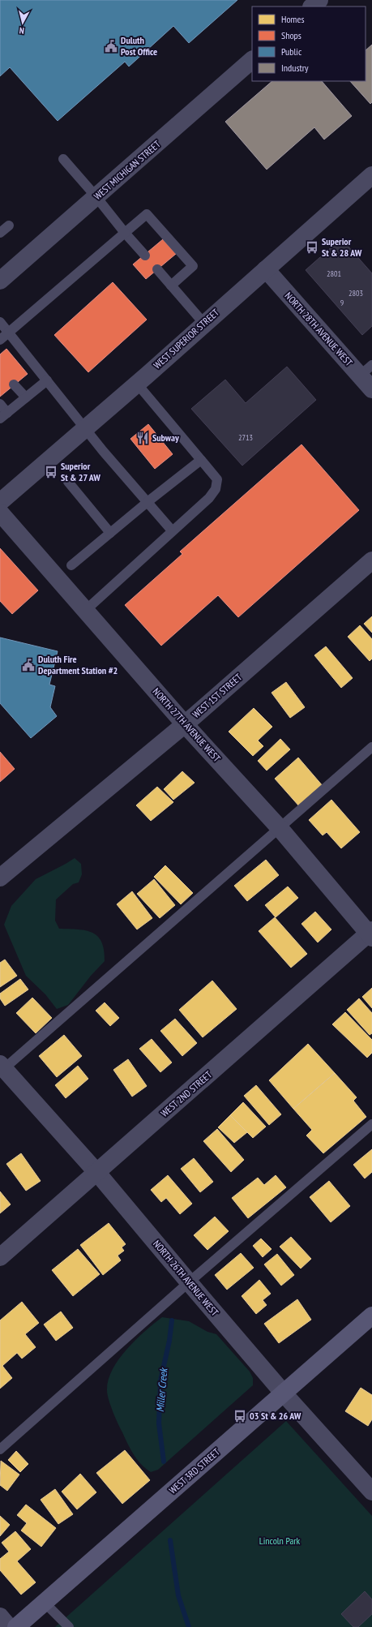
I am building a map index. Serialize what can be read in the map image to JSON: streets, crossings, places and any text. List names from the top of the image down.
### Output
{
  "streets": {
    "main road": ["WEST 3RD STREET"],
    "street": [
      "WEST MICHIGAN STREET",
      "NORTH 28TH AVENUE WEST",
      "WEST SUPERIOR STREET",
      "WEST 1ST STREET",
      "NORTH 27TH AVENUE WEST",
      "WEST 2ND STREET",
      "NORTH 26TH AVENUE WEST"
    ]
  },
  "crossings": [
    ["NORTH 28TH AVENUE WEST", "WEST SUPERIOR STREET"],
    ["WEST 1ST STREET", "NORTH 27TH AVENUE WEST"],
    ["NORTH 27TH AVENUE WEST", "WEST 2ND STREET"],
    ["WEST 2ND STREET", "NORTH 26TH AVENUE WEST"],
    ["NORTH 26TH AVENUE WEST", "WEST 3RD STREET"]
  ],
  "water": ["Miller Creek"],
  "parks": ["Lincoln Park"],
  "places": {
    "public building": ["Duluth Post Office", "Duluth Fire Department Station #2"],
    "bus stop": ["Superior St & 28 AW", "Superior St & 27 AW", "03 St & 26 AW"],
    "restaurant": ["Subway"]
  },
  "house_numbers": [
    "2801",
    "2803",
    "9",
    "2713"
  ],
  "legend": [
    "Homes",
    "Shops",
    "Public",
    "Industry"
  ],
  "north": "bottom"
}
